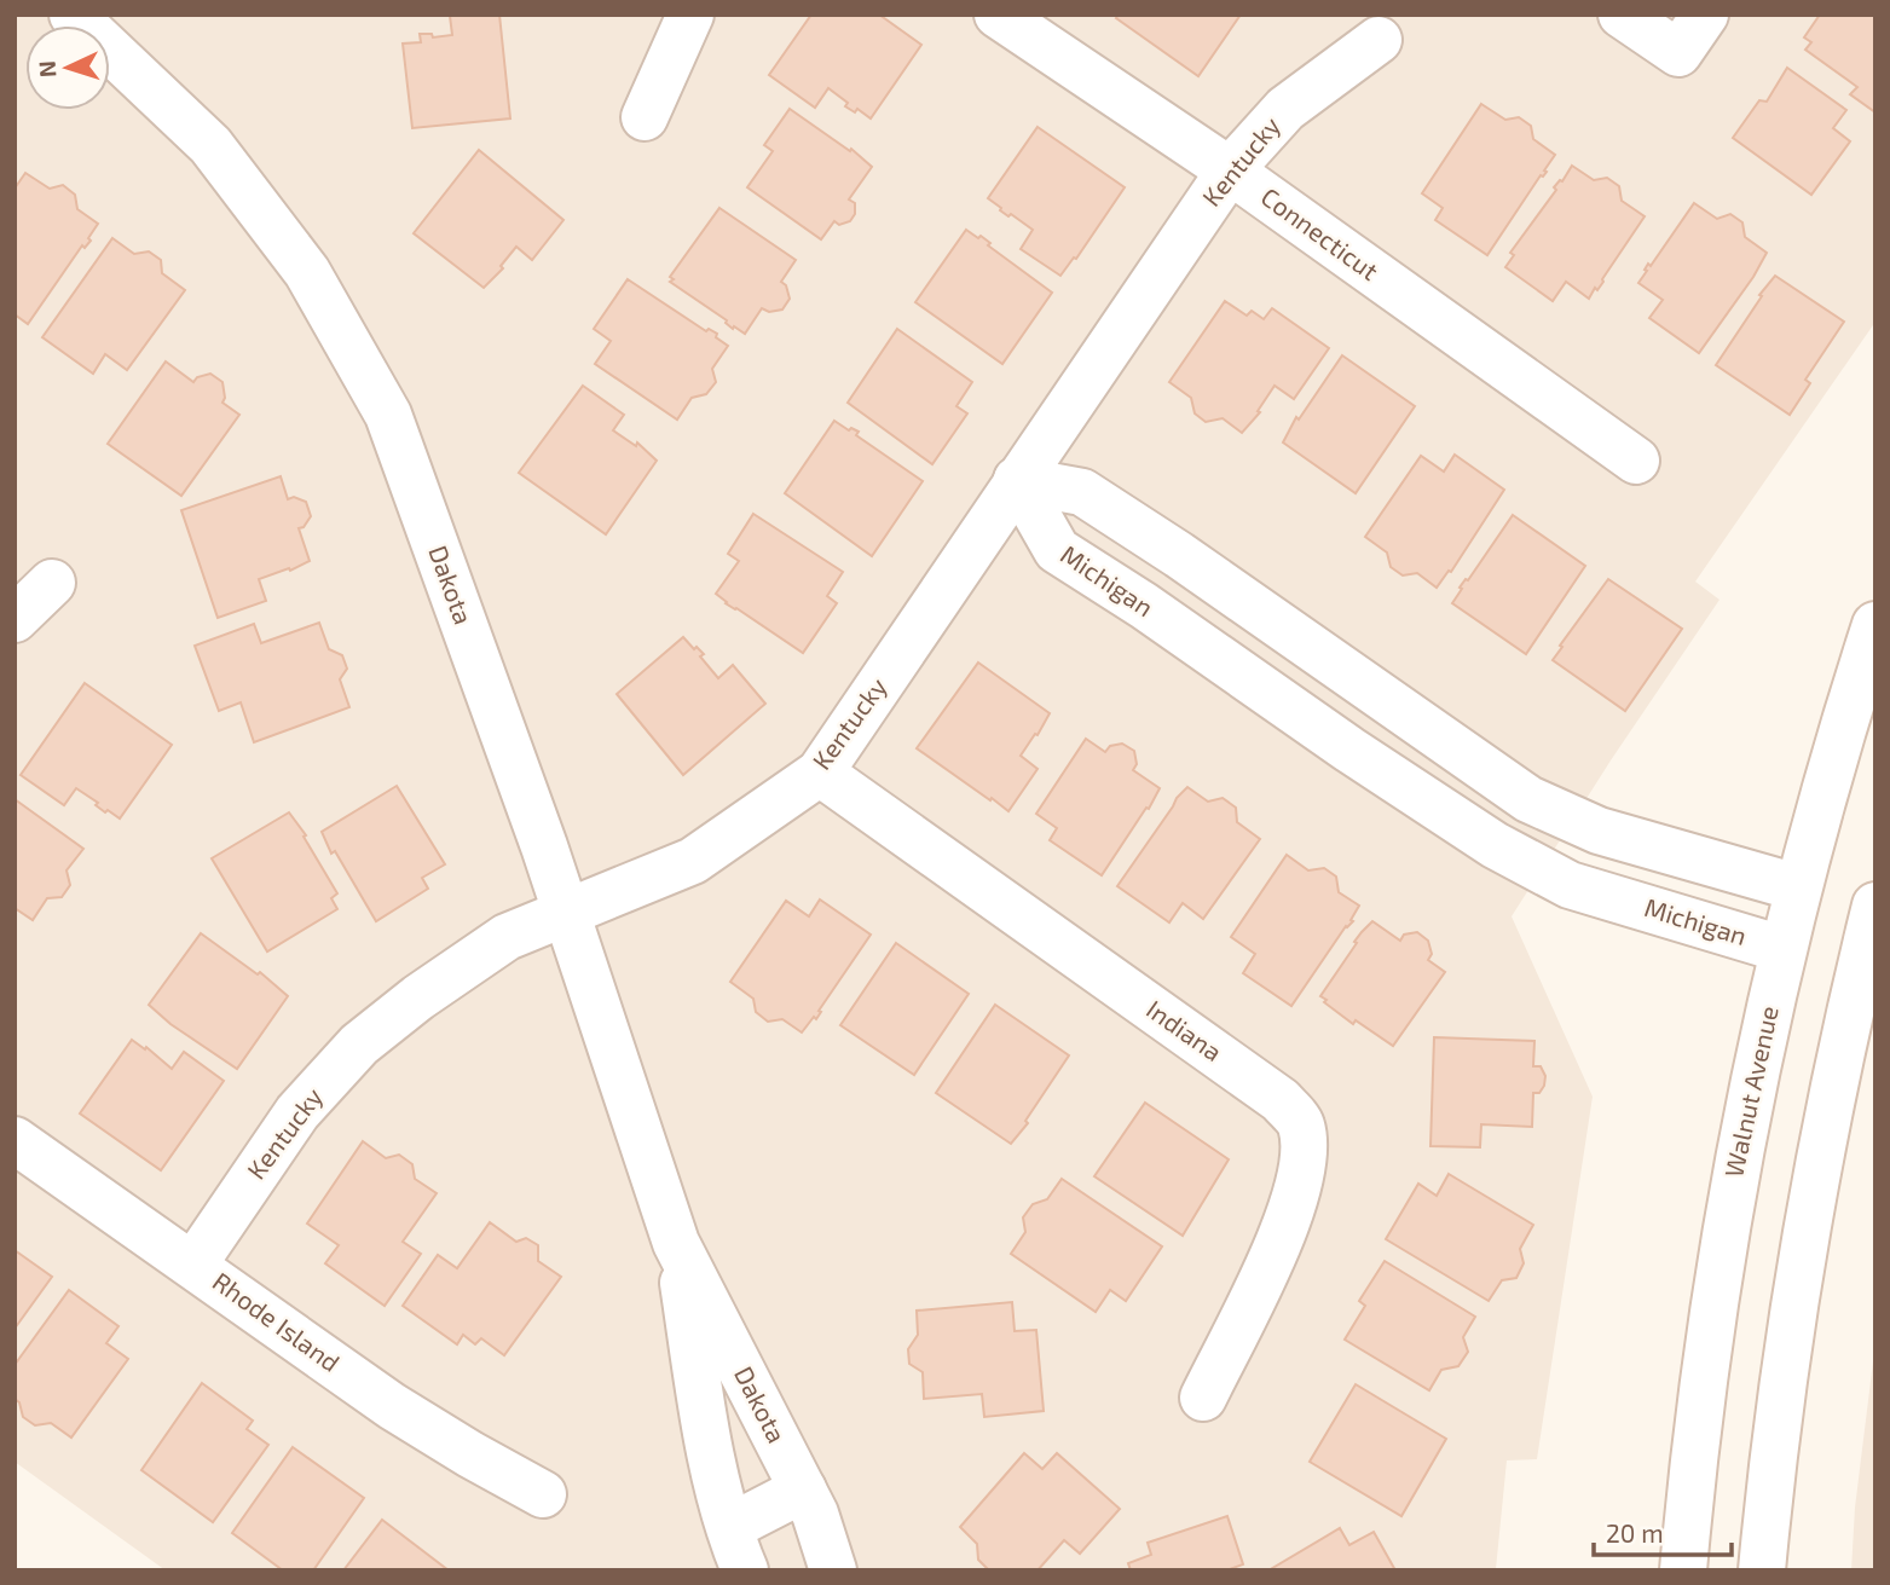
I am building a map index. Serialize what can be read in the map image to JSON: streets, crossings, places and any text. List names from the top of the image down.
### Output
{
  "streets": {
    "street": [
      "Kentucky",
      "Connecticut",
      "Michigan",
      "Dakota",
      "Indiana",
      "Walnut Avenue",
      "Rhode Island"
    ]
  },
  "crossings": [
    ["Kentucky", "Connecticut"],
    ["Kentucky", "Michigan"],
    ["Kentucky", "Dakota"],
    ["Kentucky", "Indiana"],
    ["Kentucky", "Rhode Island"],
    ["Michigan", "Walnut Avenue"]
  ],
  "scale_bar": "20 m",
  "north": "left"
}
